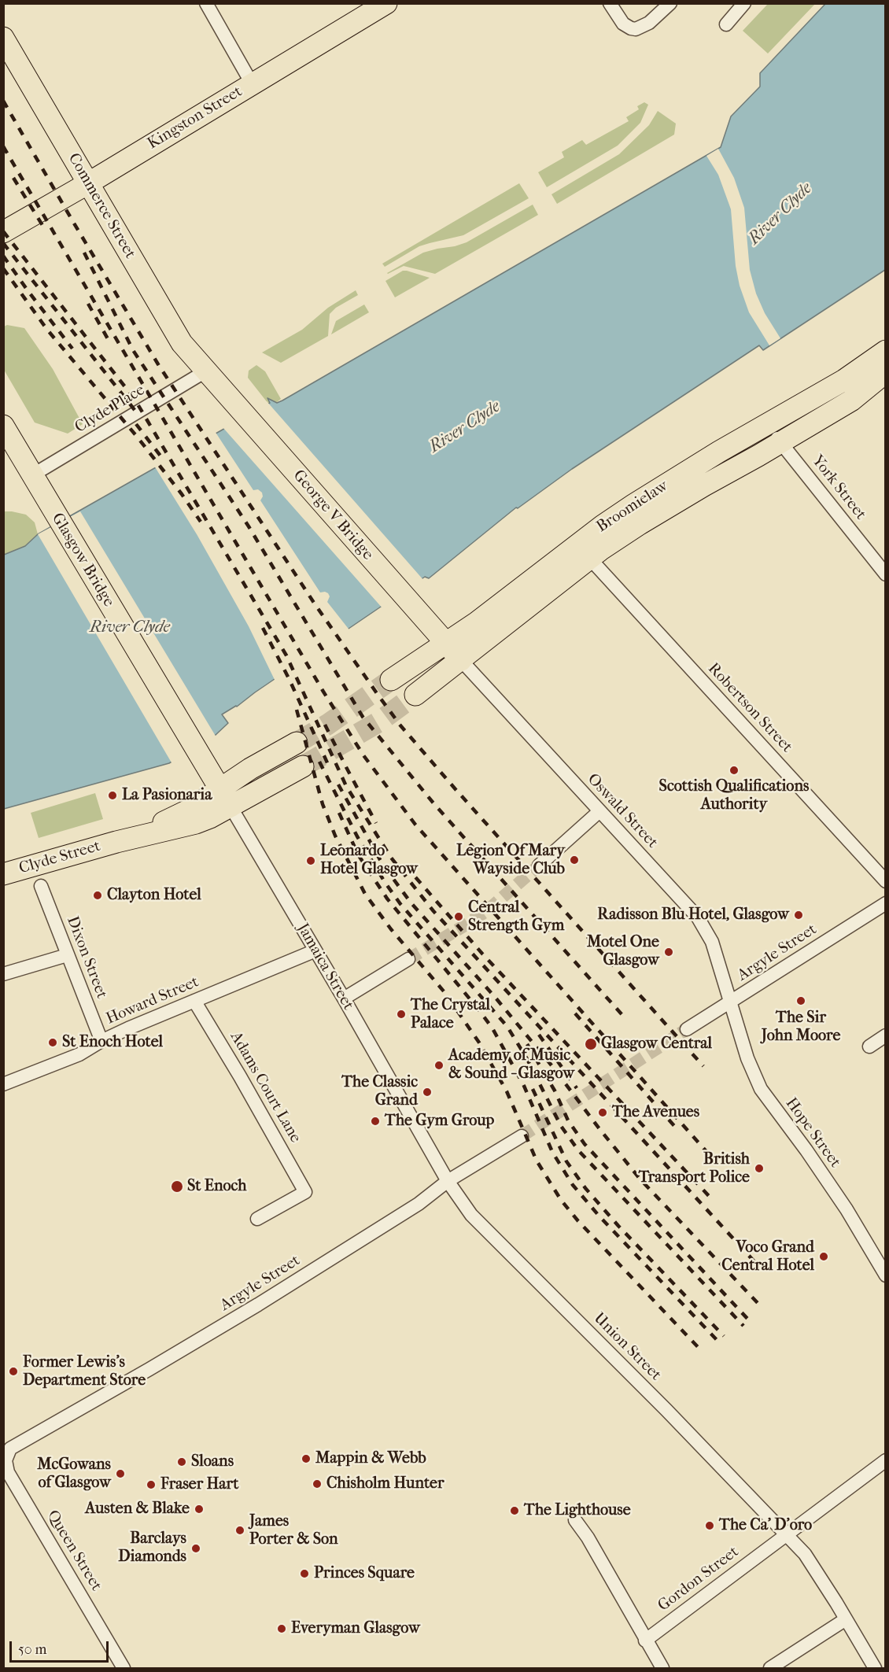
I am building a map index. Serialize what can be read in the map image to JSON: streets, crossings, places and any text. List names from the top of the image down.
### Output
{
  "streets": {
    "main road": [
      "Kingston Street",
      "Commerce Street",
      "Broomielaw",
      "George V Bridge",
      "Glasgow Bridge",
      "Clyde Street",
      "Jamaica Street"
    ],
    "street": [
      "Clyde Place",
      "York Street",
      "Robertson Street",
      "Oswald Street",
      "Argyle Street",
      "Dixon Street",
      "Howard Street",
      "Adams Court Lane",
      "Hope Street",
      "Union Street",
      "Queen Street",
      "Gordon Street"
    ]
  },
  "crossings": [
    ["Kingston Street", "Commerce Street"],
    ["Commerce Street", "Clyde Place"],
    ["Commerce Street", "George V Bridge"],
    ["Clyde Place", "George V Bridge"],
    ["Clyde Place", "Glasgow Bridge"],
    ["York Street", "Broomielaw"],
    ["Broomielaw", "George V Bridge"],
    ["Broomielaw", "Robertson Street"],
    ["Broomielaw", "Oswald Street"],
    ["George V Bridge", "Oswald Street"],
    ["Glasgow Bridge", "Jamaica Street"],
    ["Oswald Street", "Argyle Street"],
    ["Oswald Street", "Hope Street"],
    ["Clyde Street", "Jamaica Street"],
    ["Argyle Street", "Jamaica Street"],
    ["Argyle Street", "Hope Street"],
    ["Argyle Street", "Union Street"],
    ["Argyle Street", "Queen Street"],
    ["Dixon Street", "Howard Street"],
    ["Jamaica Street", "Howard Street"],
    ["Jamaica Street", "Union Street"],
    ["Howard Street", "Adams Court Lane"],
    ["Union Street", "Gordon Street"]
  ],
  "water": ["River Clyde"],
  "places": [
    "Scottish Qualifications Authority",
    "La Pasionaria",
    "Legion Of Mary Wayside Club",
    "Leonardo Hotel Glasgow",
    "Clayton Hotel",
    "Radisson Blu Hotel, Glasgow",
    "Central Strength Gym",
    "Motel One Glasgow",
    "The Sir John Moore",
    "The Crystal Palace",
    "St Enoch Hotel",
    "Glasgow Central",
    "Academy of Music & Sound - Glasgow",
    "The Classic Grand",
    "The Avenues",
    "The Gym Group",
    "British Transport Police",
    "St Enoch",
    "Voco Grand Central Hotel",
    "Former Lewis's Department Store",
    "Mappin & Webb",
    "Sloans",
    "McGowans of Glasgow",
    "Chisholm Hunter",
    "Fraser Hart",
    "Austen & Blake",
    "The Lighthouse",
    "The Ca' D'oro",
    "James Porter & Son",
    "Barclays Diamonds",
    "Princes Square",
    "Everyman Glasgow"
  ],
  "scale_bar": "50 m"
}
